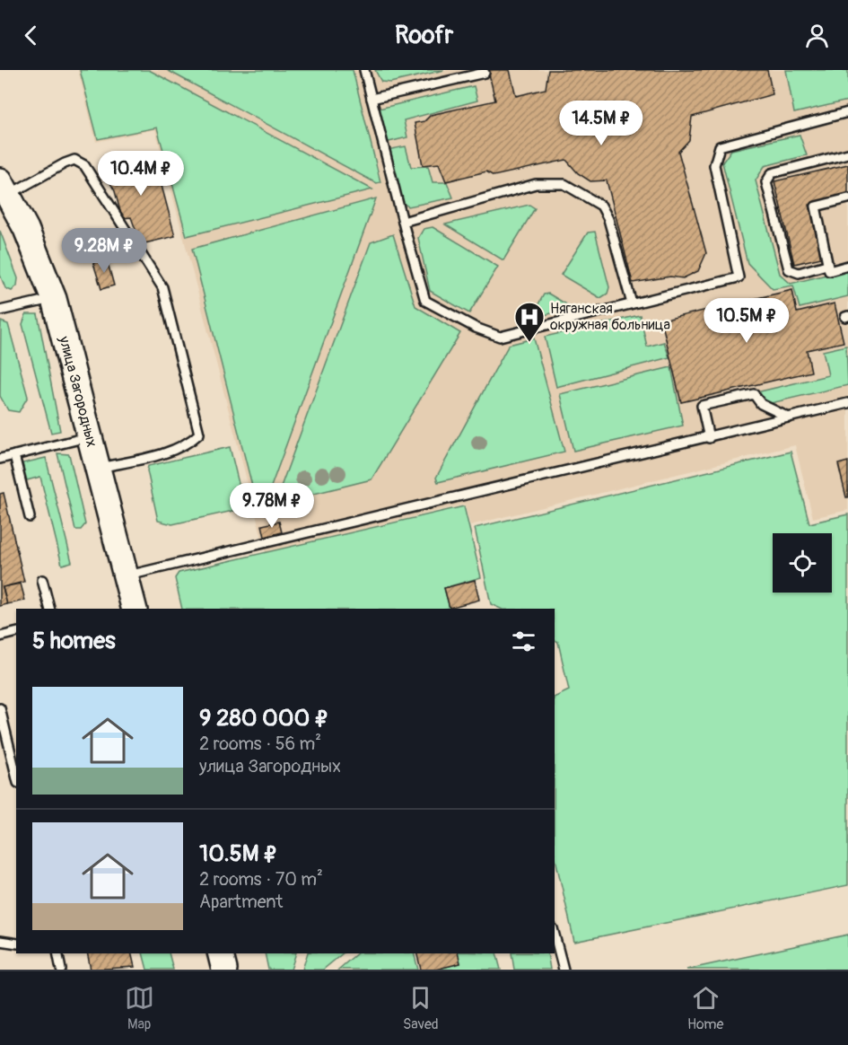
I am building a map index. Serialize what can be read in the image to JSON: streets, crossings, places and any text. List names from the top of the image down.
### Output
{
  "streets": {
    "main road": ["улица Загородных"]
  },
  "places": {
    "hospital": ["Няганская окружная больница"]
  },
  "page": {
    "header": "Roofr",
    "price": [
      "14.5M ₽",
      "10.4M ₽",
      "9.28M ₽",
      "10.5M ₽",
      "9.78M ₽"
    ],
    "heading": "5 homes",
    "list": [
      {
        "name": "9 280 000 ₽",
        "note": "2 rooms · 56 m² · улица Загородных"
      },
      {
        "name": "10.5M ₽",
        "note": "2 rooms · 70 m² · Apartment"
      }
    ],
    "tabs": ["Map", "Saved", "Home"]
  }
}
